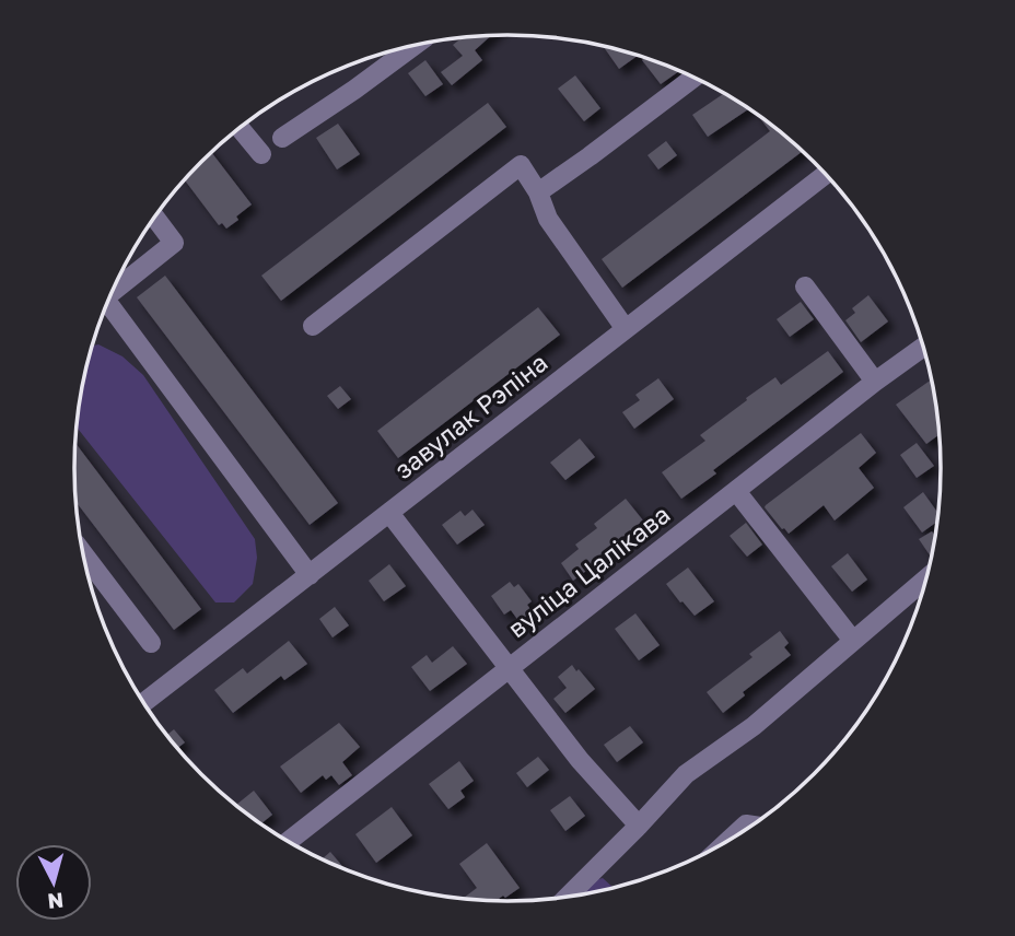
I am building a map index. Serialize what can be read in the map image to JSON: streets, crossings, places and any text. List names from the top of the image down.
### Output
{
  "streets": {
    "street": ["завулак Рэпіна", "вуліца Цалікава"]
  },
  "north": "bottom"
}
